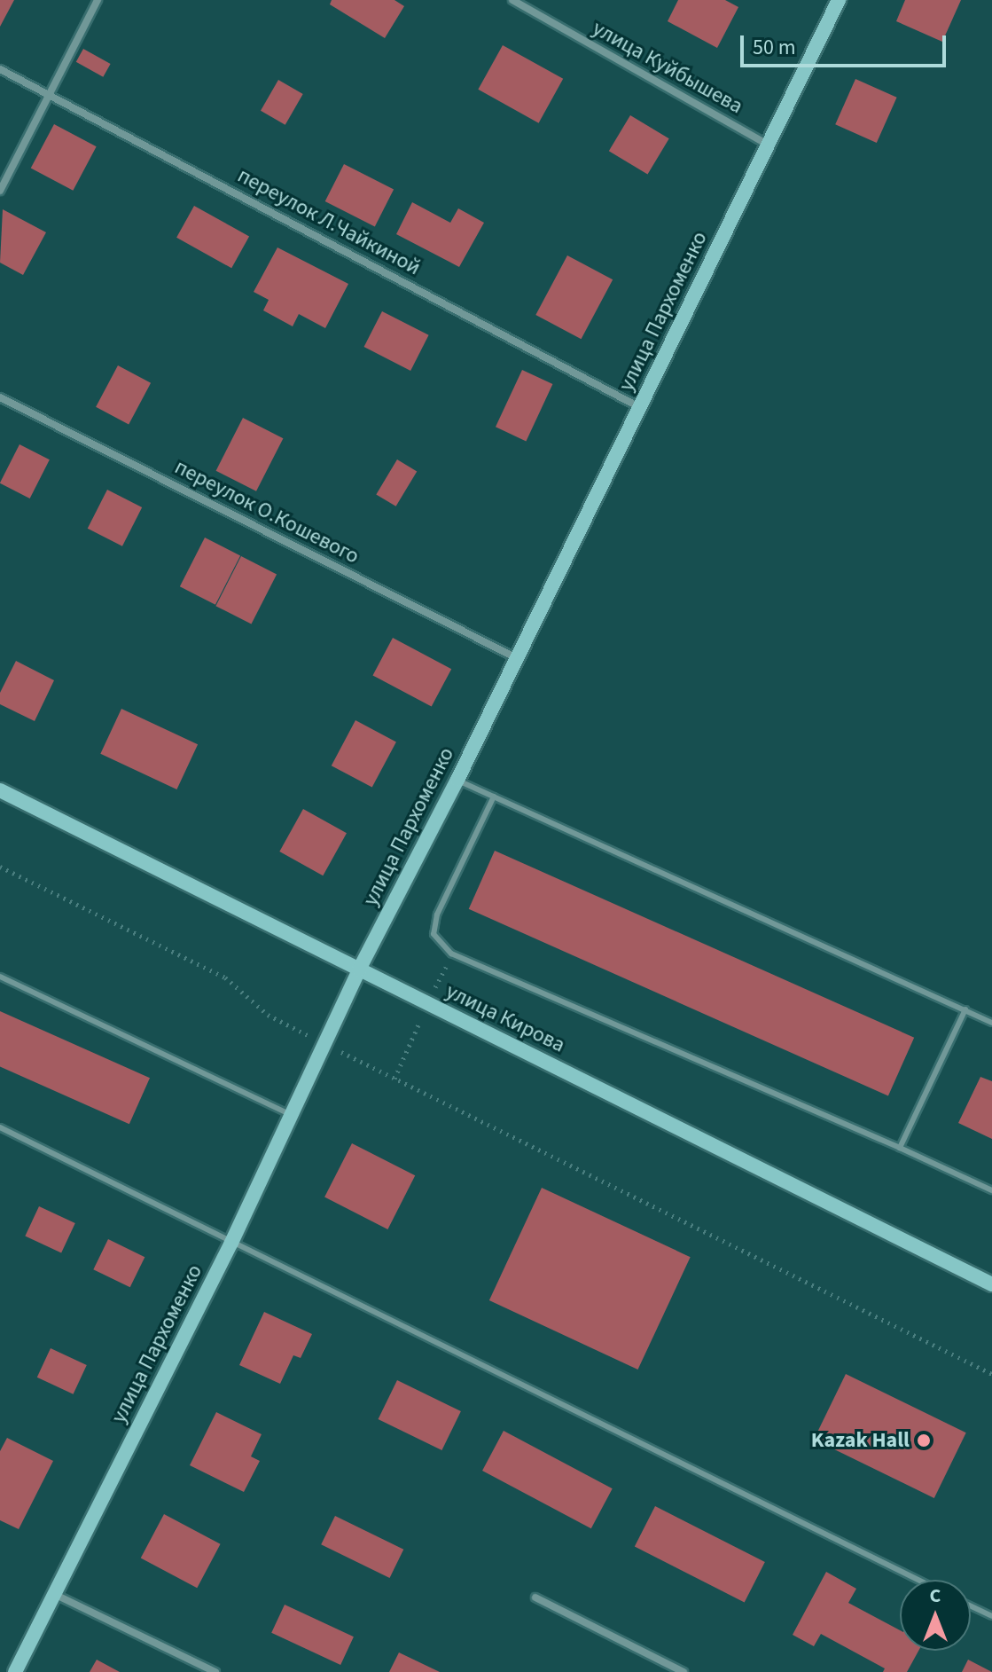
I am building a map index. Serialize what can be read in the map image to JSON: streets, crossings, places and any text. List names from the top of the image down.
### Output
{
  "streets": {
    "main road": ["улица Пархоменко", "улица Кирова"],
    "street": ["улица Куйбышева", "переулок Л.Чайкиной", "переулок О.Кошевого"]
  },
  "crossings": [
    ["улица Куйбышева", "улица Пархоменко"],
    ["переулок Л.Чайкиной", "улица Пархоменко"],
    ["улица Пархоменко", "переулок О.Кошевого"],
    ["улица Пархоменко", "улица Кирова"]
  ],
  "places": ["Kazak Hall"],
  "scale_bar": "50 m",
  "north": "top"
}
